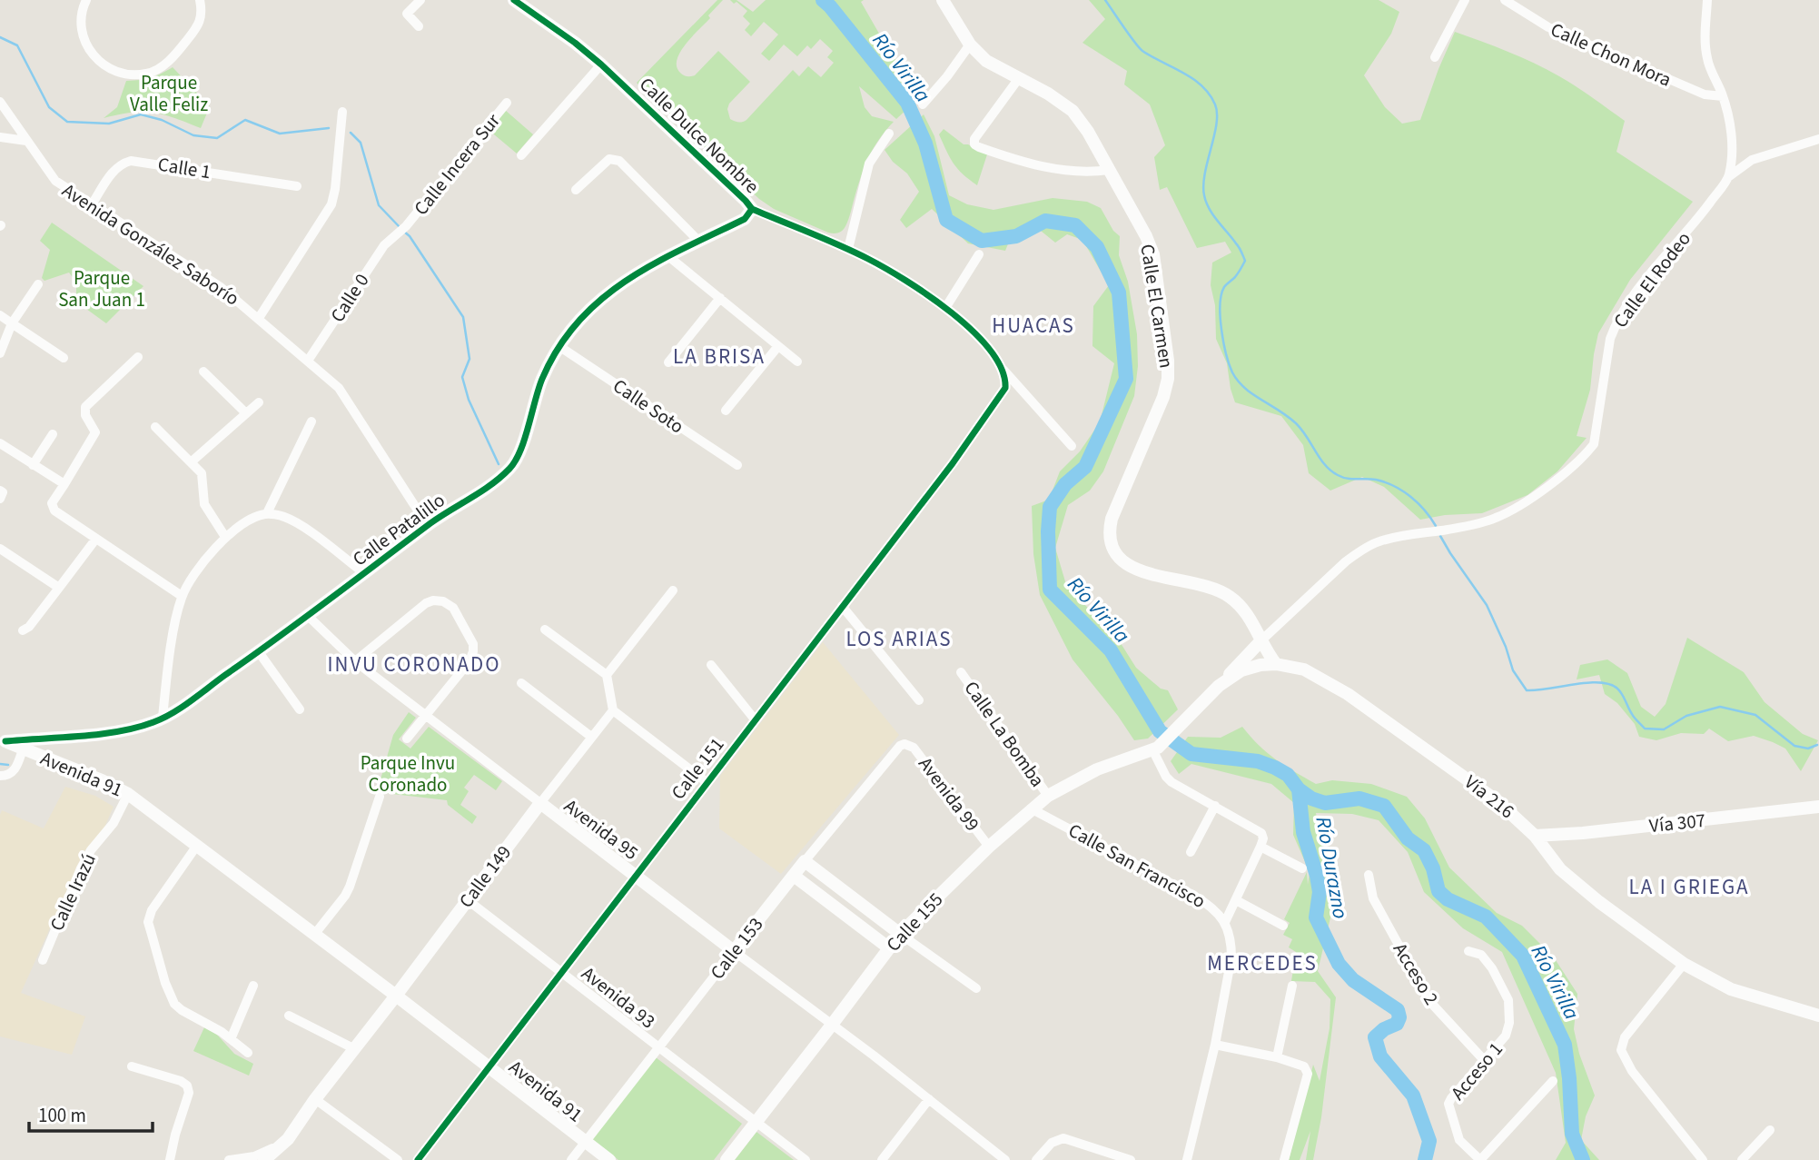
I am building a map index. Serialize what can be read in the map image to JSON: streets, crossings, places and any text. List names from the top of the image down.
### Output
{
  "streets": {
    "main road": [
      "Calle Dulce Nombre",
      "Calle El Carmen",
      "Calle Patalillo",
      "Avenida 91",
      "Vía 216",
      "Vía 307",
      "Avenida 95",
      "Calle 149",
      "Calle 155",
      "Calle 153"
    ],
    "street": [
      "Calle Chon Mora",
      "Calle Incera Sur",
      "Calle 1",
      "Avenida González Saborío",
      "Calle El Rodeo",
      "Calle 0",
      "Calle Soto",
      "Calle La Bomba",
      "Calle 151",
      "Avenida 99",
      "Calle San Francisco",
      "Calle Irazú",
      "Acceso 2",
      "Avenida 93",
      "Acceso 1"
    ]
  },
  "crossings": [
    ["Calle Chon Mora", "Calle El Rodeo"],
    ["Calle Dulce Nombre", "Calle Patalillo"],
    ["Calle Dulce Nombre", "Calle 151"],
    ["Calle Incera Sur", "Calle 0"],
    ["Calle 1", "Avenida González Saborío"],
    ["Avenida González Saborío", "Calle 0"],
    ["Avenida González Saborío", "Calle Patalillo"],
    ["Calle El Rodeo", "Calle El Carmen"],
    ["Calle El Carmen", "Vía 216"],
    ["Calle Soto", "Calle Patalillo"],
    ["Calle Patalillo", "Avenida 91"],
    ["Calle La Bomba", "Calle 155"],
    ["Calle 151", "Avenida 91"],
    ["Calle 151", "Avenida 95"],
    ["Calle 151", "Avenida 93"],
    ["Avenida 91", "Calle 149"],
    ["Avenida 91", "Calle Irazú"],
    ["Avenida 91", "Calle 153"],
    ["Avenida 99", "Calle 155"],
    ["Avenida 99", "Calle 153"],
    ["Vía 216", "Vía 307"],
    ["Vía 216", "Calle 155"],
    ["Avenida 95", "Calle 149"],
    ["Avenida 95", "Calle 155"],
    ["Avenida 95", "Calle 153"],
    ["Calle San Francisco", "Calle 155"],
    ["Calle 149", "Avenida 93"],
    ["Calle 155", "Avenida 93"],
    ["Calle 153", "Avenida 93"],
    ["Acceso 2", "Acceso 1"]
  ],
  "districts": [
    "HUACAS",
    "LA BRISA",
    "LOS ARIAS",
    "INVU CORONADO",
    "LA I GRIEGA",
    "MERCEDES"
  ],
  "water": ["Río Virilla", "Río Durazno"],
  "parks": ["Parque Valle Feliz", "Parque San Juan 1", "Parque Invu Coronado"],
  "scale_bar": "100 m"
}
